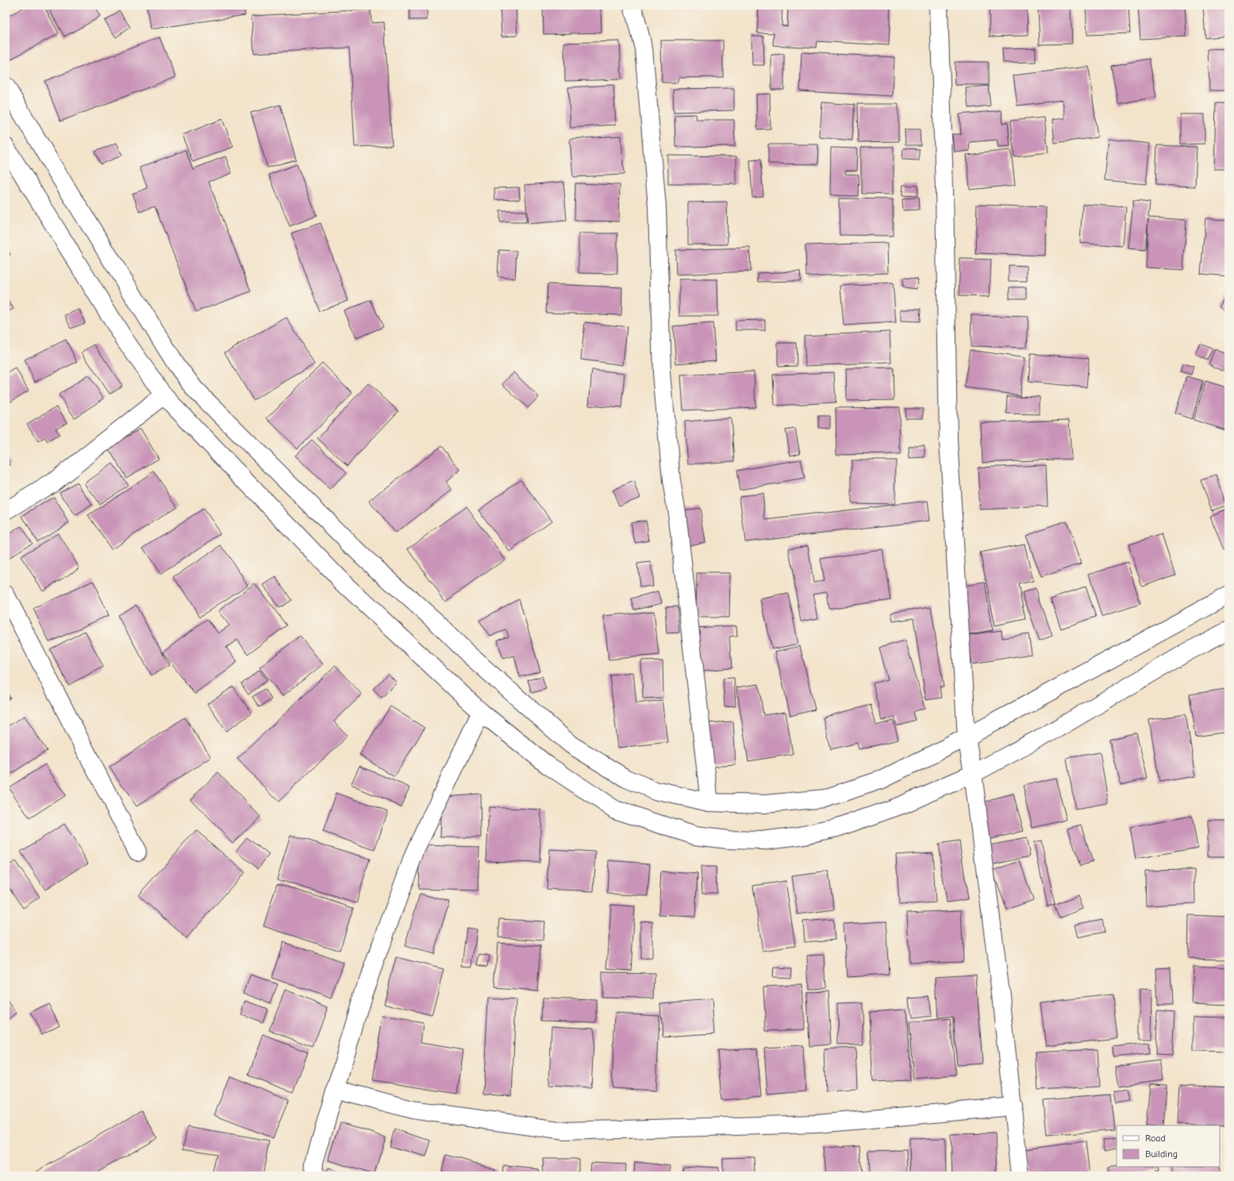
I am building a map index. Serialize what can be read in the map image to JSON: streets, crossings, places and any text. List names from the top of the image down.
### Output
{
  "legend": ["Road", "Building"]
}
